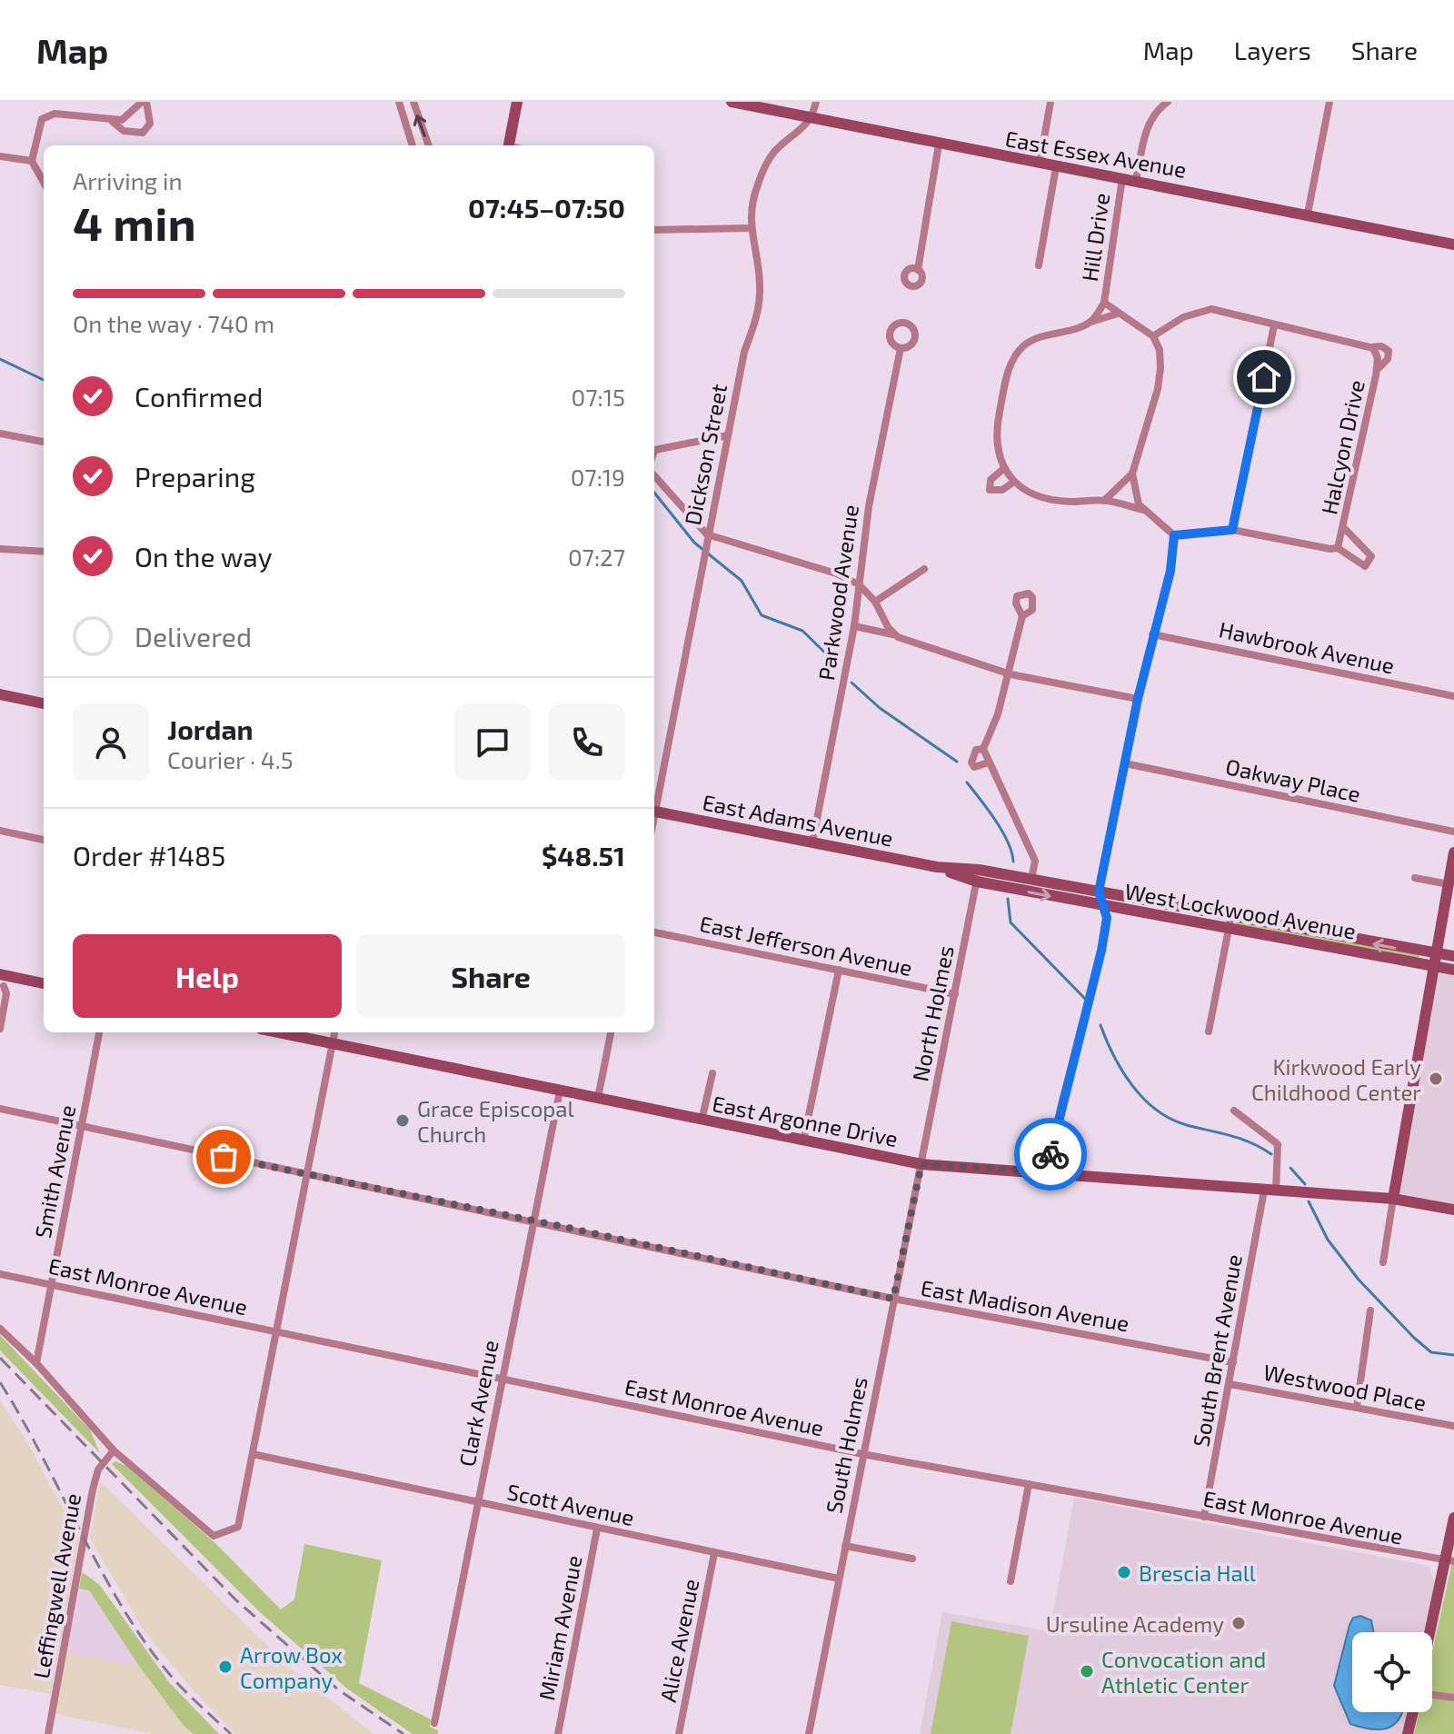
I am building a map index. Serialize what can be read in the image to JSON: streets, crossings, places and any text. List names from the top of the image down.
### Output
{
  "streets": {
    "street": [
      "East Essex Avenue",
      "Hill Drive",
      "Halcyon Drive",
      "Dickson Street",
      "Parkwood Avenue",
      "Hawbrook Avenue",
      "Oakway Place",
      "East Adams Avenue",
      "West Lockwood Avenue",
      "East Jefferson Avenue",
      "North Holmes",
      "East Argonne Drive",
      "Smith Avenue",
      "East Monroe Avenue",
      "East Madison Avenue",
      "South Brent Avenue",
      "Westwood Place",
      "Clark Avenue",
      "South Holmes",
      "Scott Avenue",
      "Leffingwell Avenue",
      "Miriam Avenue",
      "Alice Avenue"
    ]
  },
  "crossings": [
    ["East Essex Avenue", "Hill Drive"],
    ["East Essex Avenue", "Dickson Street"],
    ["Parkwood Avenue", "East Adams Avenue"],
    ["East Adams Avenue", "West Lockwood Avenue"],
    ["East Adams Avenue", "North Holmes"],
    ["West Lockwood Avenue", "North Holmes"],
    ["East Jefferson Avenue", "North Holmes"],
    ["North Holmes", "East Argonne Drive"],
    ["North Holmes", "South Holmes"],
    ["East Argonne Drive", "South Brent Avenue"],
    ["East Argonne Drive", "Clark Avenue"],
    ["East Argonne Drive", "South Holmes"],
    ["Smith Avenue", "East Monroe Avenue"],
    ["Smith Avenue", "East Madison Avenue"],
    ["East Monroe Avenue", "South Brent Avenue"],
    ["East Monroe Avenue", "Clark Avenue"],
    ["East Monroe Avenue", "South Holmes"],
    ["East Madison Avenue", "South Brent Avenue"],
    ["East Madison Avenue", "Clark Avenue"],
    ["East Madison Avenue", "South Holmes"],
    ["South Brent Avenue", "Westwood Place"],
    ["Clark Avenue", "Scott Avenue"],
    ["South Holmes", "Scott Avenue"],
    ["Scott Avenue", "Miriam Avenue"],
    ["Scott Avenue", "Alice Avenue"]
  ],
  "places": [
    "Kirkwood Early Childhood Center",
    "Grace Episcopal Church",
    "Brescia Hall",
    "Ursuline Academy",
    "Arrow Box Company",
    "Convocation and Athletic Center"
  ],
  "page": {
    "header": "Map",
    "nav": ["Map", "Layers", "Share"],
    "heading": ["4 min", "Arriving in", "07:45–07:50"],
    "panel": [
      "Jordan",
      "Courier · 4.5",
      "Order #1485",
      "$48.51"
    ],
    "bar": "On the way · 740 m",
    "list": [
      ["Confirmed", "07:15"],
      ["Preparing", "07:19"],
      ["On the way", "07:27"],
      "Delivered"
    ],
    "buttons": ["Help", "Share"]
  }
}
